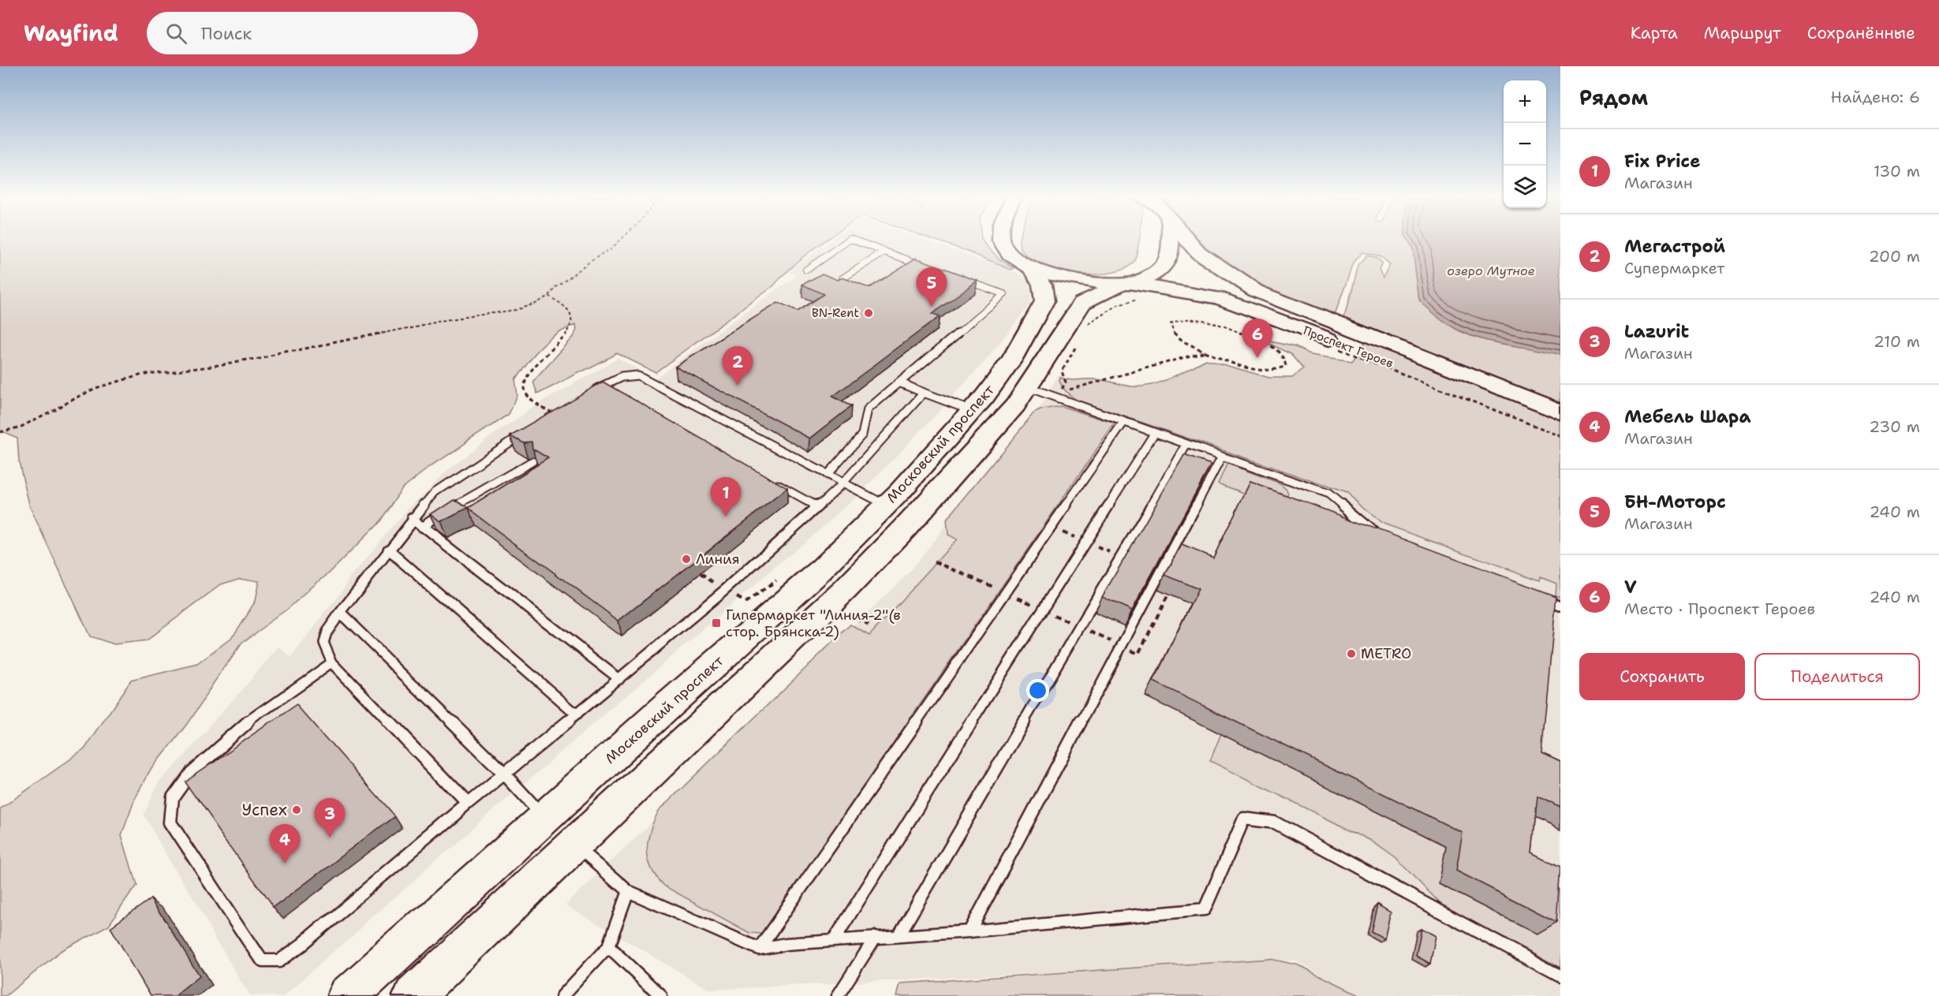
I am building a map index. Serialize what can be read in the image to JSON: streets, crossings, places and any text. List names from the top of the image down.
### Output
{
  "streets": {
    "main road": ["Проспект Героев", "Московский проспект"]
  },
  "crossings": [
    ["Проспект Героев", "Московский проспект"]
  ],
  "water": ["озеро Мутное"],
  "places": {
    "other": [
      "BN-Rent",
      "Линия",
      "METRO",
      "Успех"
    ],
    "transit": ["Гипермаркет \"Линия-2\"(в стор. Брянска-2)"]
  },
  "page": {
    "header": "Wayfind",
    "search": "Поиск",
    "nav": ["Карта", "Маршрут", "Сохранённые"],
    "heading": ["Рядом", "Найдено: 6"],
    "map_buttons": ["+", "−"],
    "list": [
      {
        "mark": "1",
        "name": "Fix Price",
        "note": "Магазин",
        "value": "130 m"
      },
      {
        "mark": "2",
        "name": "Мегастрой",
        "note": "Супермаркет",
        "value": "200 m"
      },
      {
        "mark": "3",
        "name": "Lazurit",
        "note": "Магазин",
        "value": "210 m"
      },
      {
        "mark": "4",
        "name": "Мебель Шара",
        "note": "Магазин",
        "value": "230 m"
      },
      {
        "mark": "5",
        "name": "БН-Моторс",
        "note": "Магазин",
        "value": "240 m"
      },
      {
        "mark": "6",
        "name": "V",
        "note": "Место · Проспект Героев",
        "value": "240 m"
      }
    ],
    "pins": [
      "5",
      "6",
      "2",
      "1",
      "3",
      "4"
    ],
    "buttons": ["Сохранить", "Поделиться"]
  }
}
